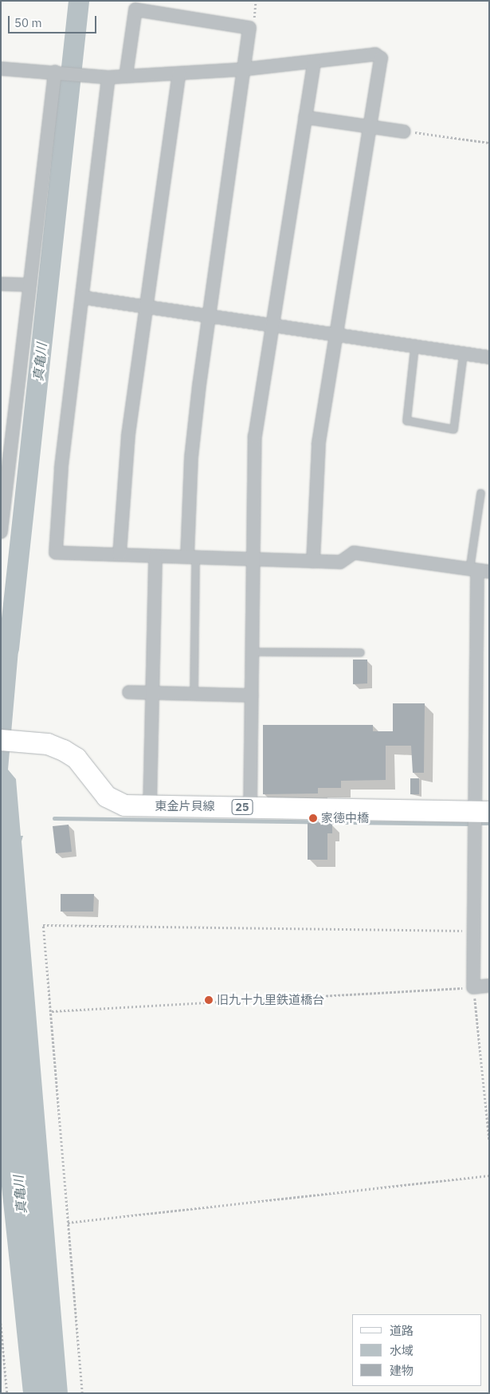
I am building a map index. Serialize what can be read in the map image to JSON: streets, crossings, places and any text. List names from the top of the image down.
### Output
{
  "streets": {
    "main road": ["東金片貝線", "25"]
  },
  "water": ["真亀川"],
  "places": ["家徳中橋", "旧九十九里鉄道橋台"],
  "legend": ["道路", "水域", "建物"],
  "scale_bar": "50 m"
}
